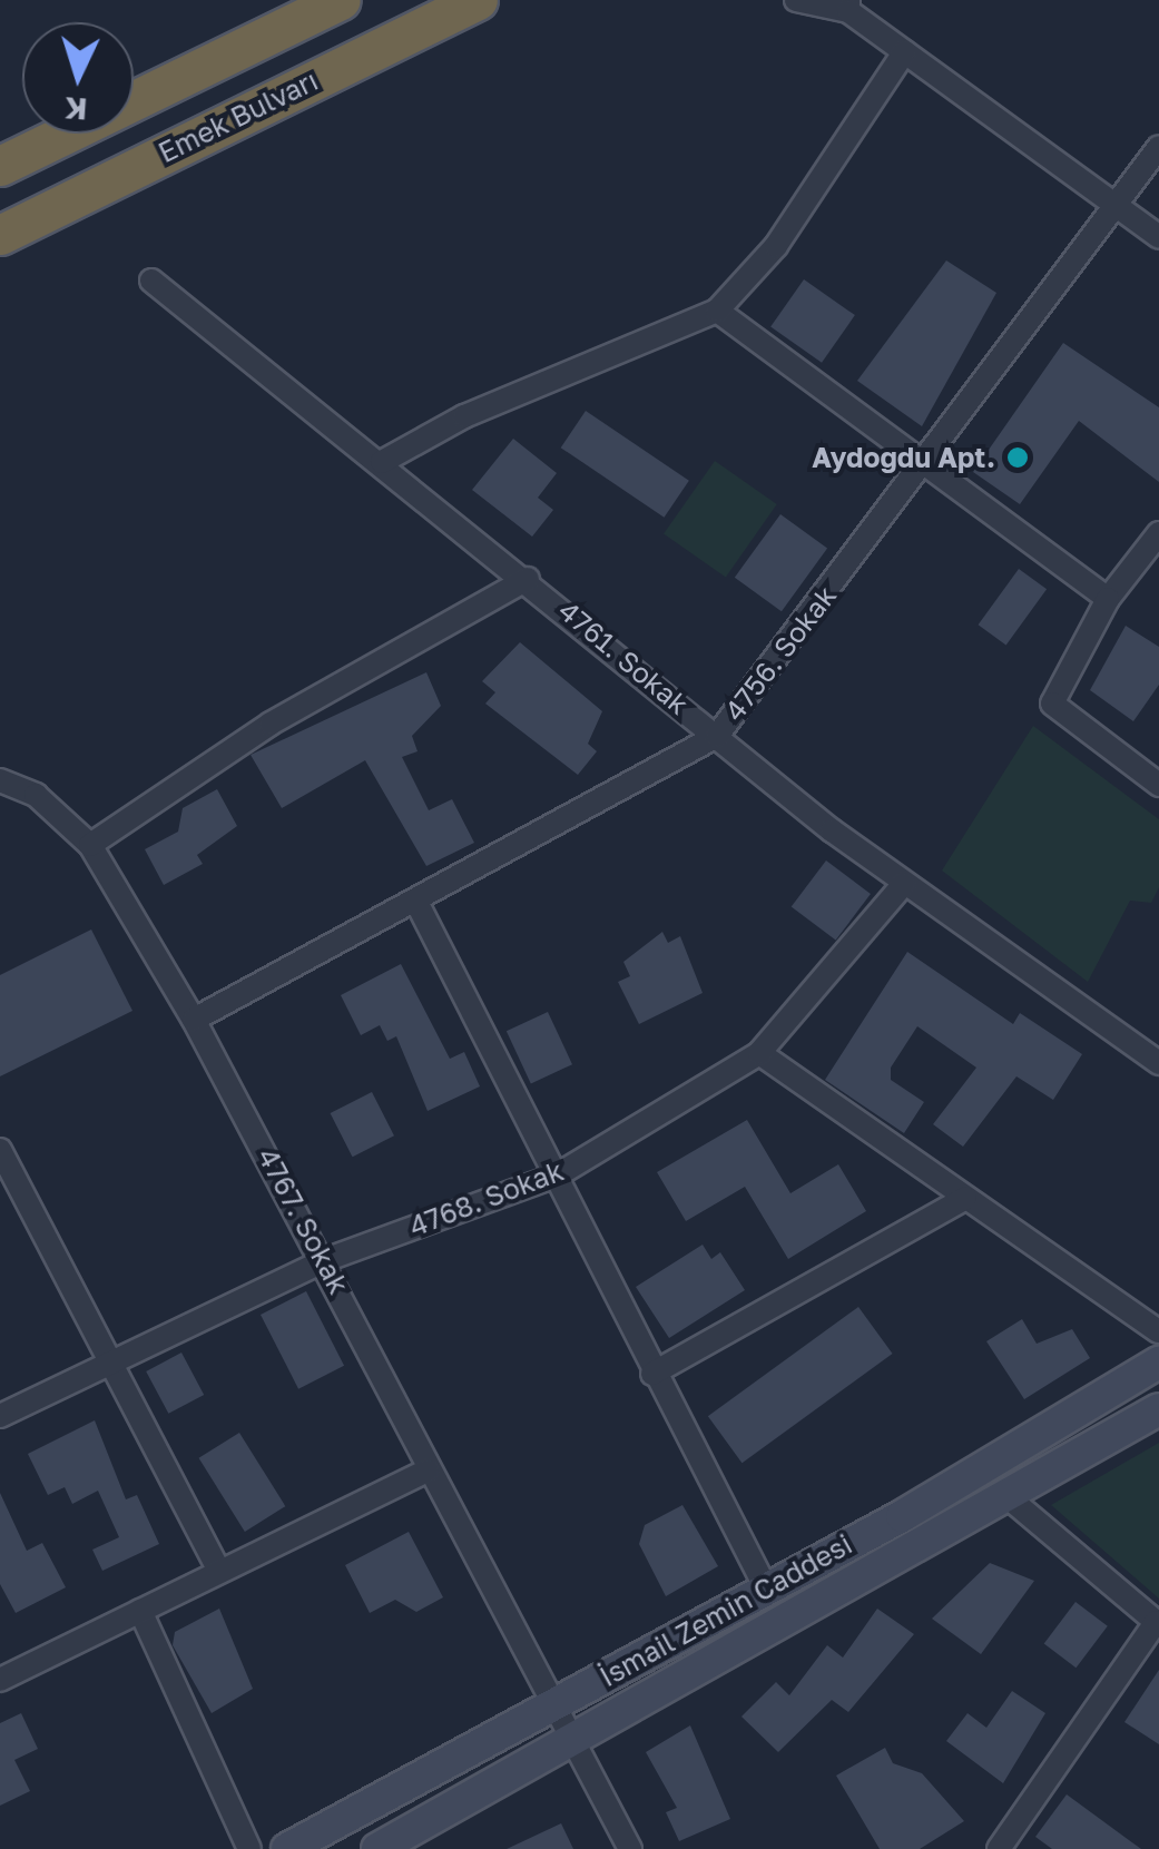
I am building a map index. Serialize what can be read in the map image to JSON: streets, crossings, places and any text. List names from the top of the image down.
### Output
{
  "streets": {
    "highway": ["Emek Bulvarı"],
    "main road": ["İsmail Zemin Caddesi"],
    "street": [
      "4756. Sokak",
      "4761. Sokak",
      "4768. Sokak",
      "4767. Sokak"
    ]
  },
  "crossings": [
    ["4756. Sokak", "4761. Sokak"],
    ["4756. Sokak", "4767. Sokak"],
    ["4761. Sokak", "4768. Sokak"],
    ["4768. Sokak", "4767. Sokak"],
    ["4767. Sokak", "İsmail Zemin Caddesi"]
  ],
  "places": ["Aydoğdu Apt."],
  "north": "bottom"
}
